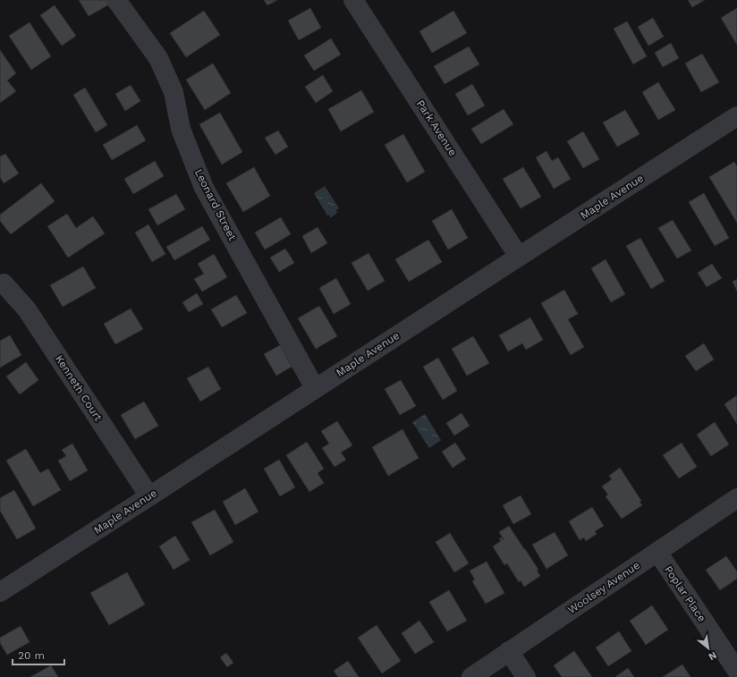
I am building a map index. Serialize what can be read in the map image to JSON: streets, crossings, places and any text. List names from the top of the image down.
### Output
{
  "streets": {
    "street": [
      "Park Avenue",
      "Maple Avenue",
      "Leonard Street",
      "Kenneth Court",
      "Woolsey Avenue",
      "Poplar Place"
    ]
  },
  "crossings": [
    ["Park Avenue", "Maple Avenue"],
    ["Maple Avenue", "Leonard Street"],
    ["Maple Avenue", "Kenneth Court"],
    ["Woolsey Avenue", "Poplar Place"]
  ],
  "scale_bar": "20 m",
  "north": "bottom right"
}
